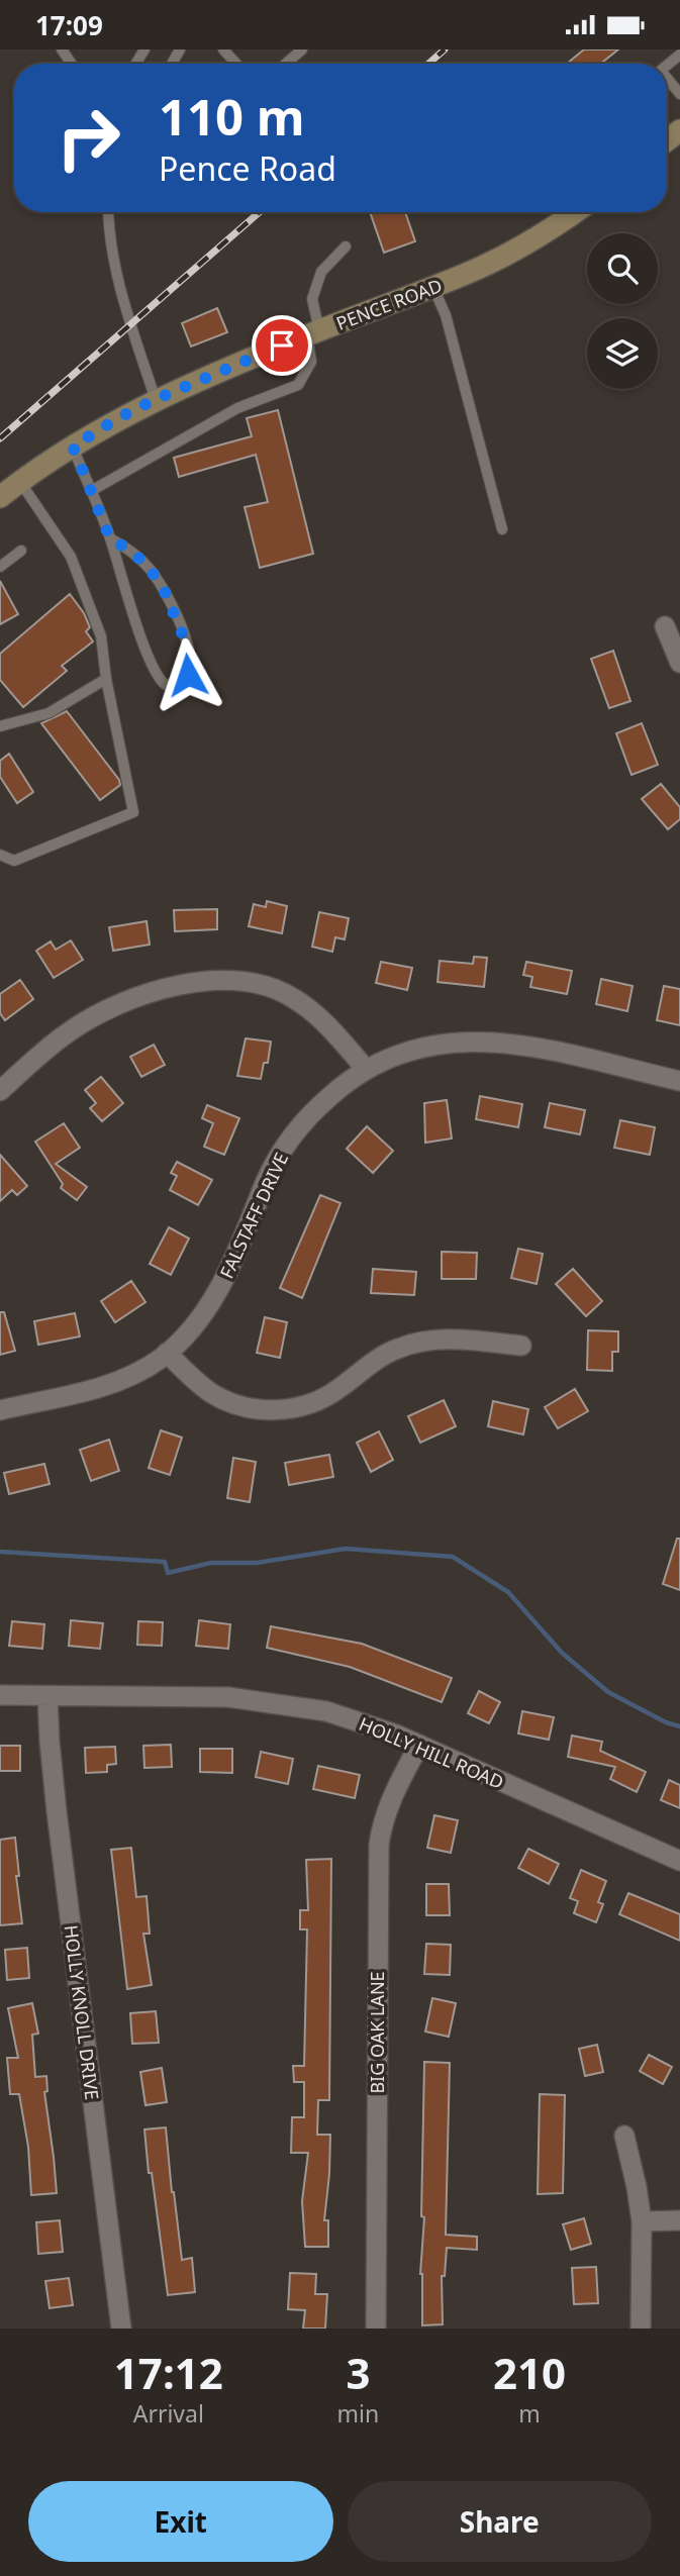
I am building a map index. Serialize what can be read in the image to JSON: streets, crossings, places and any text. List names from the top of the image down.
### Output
{
  "streets": {
    "street": [
      "PENCE ROAD",
      "FALSTAFF DRIVE",
      "HOLLY HILL ROAD",
      "HOLLY KNOLL DRIVE",
      "BIG OAK LANE"
    ]
  },
  "crossings": [
    ["HOLLY HILL ROAD", "HOLLY KNOLL DRIVE"],
    ["HOLLY HILL ROAD", "BIG OAK LANE"]
  ],
  "page": {
    "status": "17:09",
    "turn": ["110 m", "Pence Road"],
    "eta": [
      "17:12",
      "Arrival",
      "3",
      "min",
      "210",
      "m"
    ],
    "buttons": ["Exit", "Share"]
  }
}
